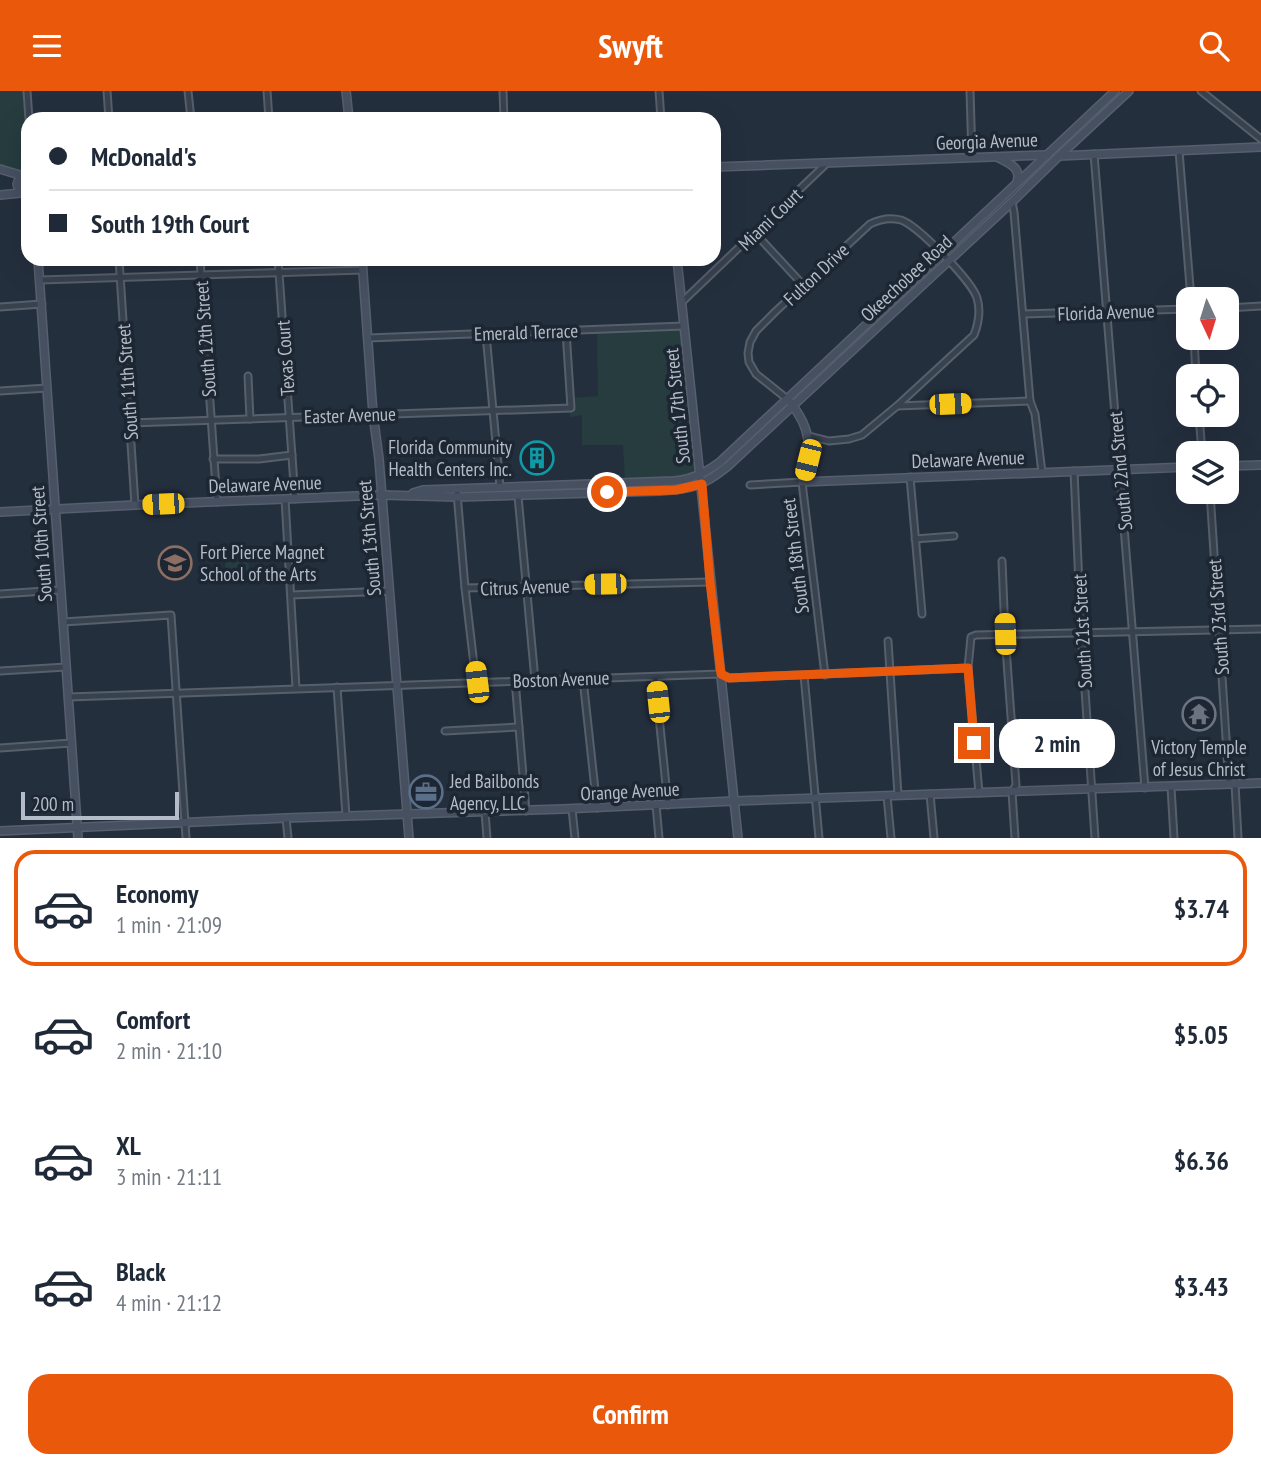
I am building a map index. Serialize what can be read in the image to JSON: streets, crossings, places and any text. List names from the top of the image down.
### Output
{
  "streets": {
    "main road": [
      "Georgia Avenue",
      "Okeechobee Road",
      "South 17th Street",
      "Delaware Avenue",
      "South 13th Street",
      "South 10th Street",
      "South 18th Street",
      "Orange Avenue"
    ],
    "street": [
      "Miami Court",
      "Fulton Drive",
      "Florida Avenue",
      "Emerald Terrace",
      "South 12th Street",
      "Texas Court",
      "South 11th Street",
      "Easter Avenue",
      "South 22nd Street",
      "Citrus Avenue",
      "South 23rd Street",
      "South 21st Street",
      "Boston Avenue"
    ]
  },
  "crossings": [
    ["Georgia Avenue", "Miami Court"],
    ["Georgia Avenue", "Okeechobee Road"],
    ["Georgia Avenue", "South 22nd Street"],
    ["Miami Court", "South 17th Street"],
    ["Fulton Drive", "Okeechobee Road"],
    ["Okeechobee Road", "South 17th Street"],
    ["Okeechobee Road", "Delaware Avenue"],
    ["Florida Avenue", "South 22nd Street"],
    ["Emerald Terrace", "South 17th Street"],
    ["Emerald Terrace", "Easter Avenue"],
    ["Emerald Terrace", "South 13th Street"],
    ["South 12th Street", "Easter Avenue"],
    ["South 12th Street", "Delaware Avenue"],
    ["Texas Court", "Easter Avenue"],
    ["Texas Court", "Delaware Avenue"],
    ["South 11th Street", "Easter Avenue"],
    ["South 11th Street", "Delaware Avenue"],
    ["South 17th Street", "Delaware Avenue"],
    ["South 17th Street", "Citrus Avenue"],
    ["South 17th Street", "Boston Avenue"],
    ["South 17th Street", "Orange Avenue"],
    ["Easter Avenue", "South 13th Street"],
    ["Delaware Avenue", "South 22nd Street"],
    ["Delaware Avenue", "South 13th Street"],
    ["Delaware Avenue", "South 10th Street"],
    ["Delaware Avenue", "South 18th Street"],
    ["Delaware Avenue", "South 21st Street"],
    ["South 22nd Street", "Orange Avenue"],
    ["South 13th Street", "Boston Avenue"],
    ["South 13th Street", "Orange Avenue"],
    ["South 10th Street", "Boston Avenue"],
    ["South 10th Street", "Orange Avenue"],
    ["South 18th Street", "Boston Avenue"],
    ["South 23rd Street", "Orange Avenue"],
    ["South 21st Street", "Orange Avenue"]
  ],
  "places": {
    "building": ["Florida Community Health Centers Inc."],
    "school or university": ["Fort Pierce Magnet School of the Arts"],
    "temple": ["Victory Temple of Jesus Christ"],
    "office": ["Jed Bailbonds Agency, LLC"]
  },
  "scale_bar": "200 m",
  "north": "bottom",
  "page": {
    "header": "Swyft",
    "banner": ["McDonald's", "South 19th Court"],
    "bubble": "2 min",
    "scale": "200 m",
    "list": [
      {
        "name": "Economy",
        "note": "1 min · 21:09",
        "value": "$3.74"
      },
      {
        "name": "Comfort",
        "note": "2 min · 21:10",
        "value": "$5.05"
      },
      {
        "name": "XL",
        "note": "3 min · 21:11",
        "value": "$6.36"
      },
      {
        "name": "Black",
        "note": "4 min · 21:12",
        "value": "$3.43"
      }
    ],
    "buttons": "Confirm"
  }
}
